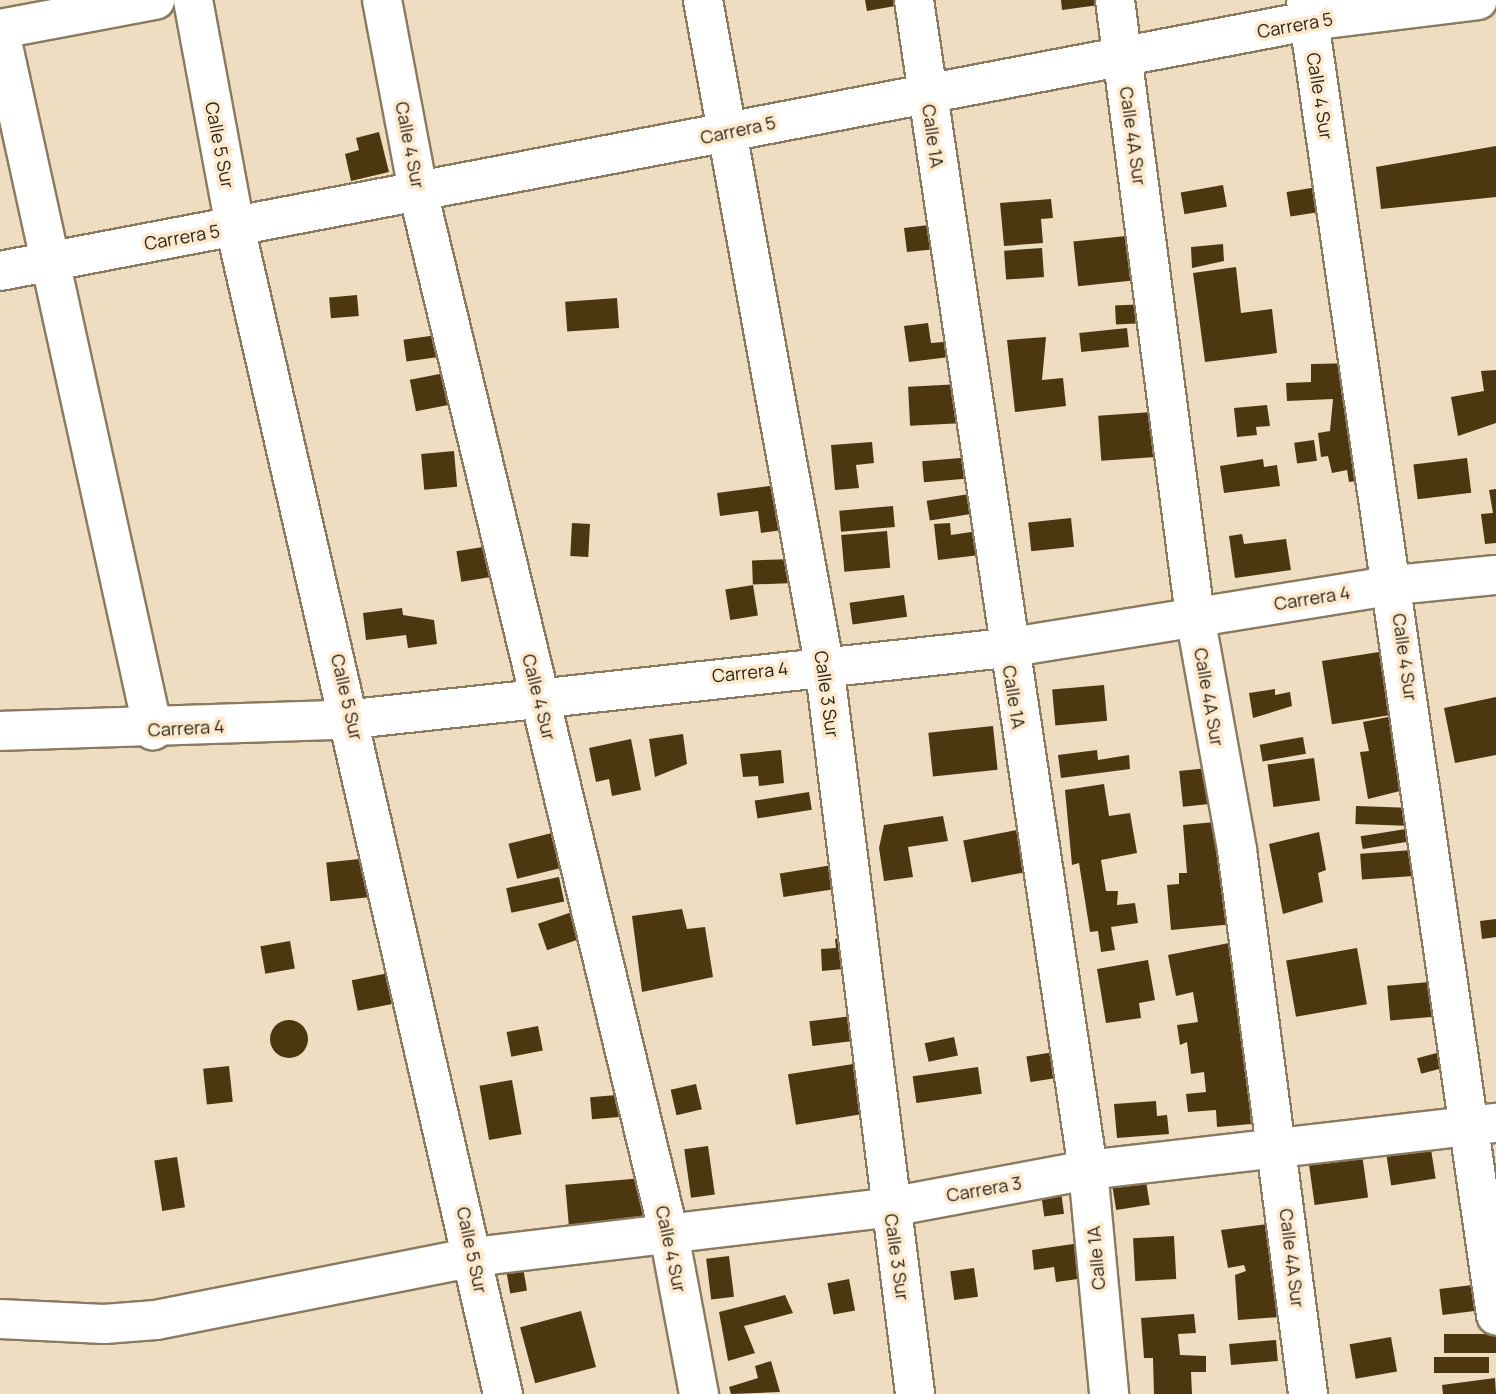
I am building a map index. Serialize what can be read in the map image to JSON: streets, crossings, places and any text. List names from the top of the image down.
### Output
{
  "streets": {
    "street": [
      "Carrera 5",
      "Calle 4 Sur",
      "Calle 1A",
      "Calle 4A Sur",
      "Calle 5 Sur",
      "Carrera 4",
      "Calle 3 Sur",
      "Carrera 3"
    ]
  },
  "crossings": [
    ["Carrera 5", "Calle 4 Sur"],
    ["Carrera 5", "Calle 1A"],
    ["Carrera 5", "Calle 4A Sur"],
    ["Carrera 5", "Calle 5 Sur"],
    ["Carrera 5", "Calle 3 Sur"],
    ["Calle 4 Sur", "Carrera 4"],
    ["Calle 4 Sur", "Carrera 3"],
    ["Calle 1A", "Carrera 4"],
    ["Calle 1A", "Carrera 3"],
    ["Calle 4A Sur", "Carrera 4"],
    ["Calle 4A Sur", "Carrera 3"],
    ["Calle 5 Sur", "Carrera 4"],
    ["Calle 5 Sur", "Carrera 3"],
    ["Carrera 4", "Calle 3 Sur"],
    ["Calle 3 Sur", "Carrera 3"]
  ]
}
